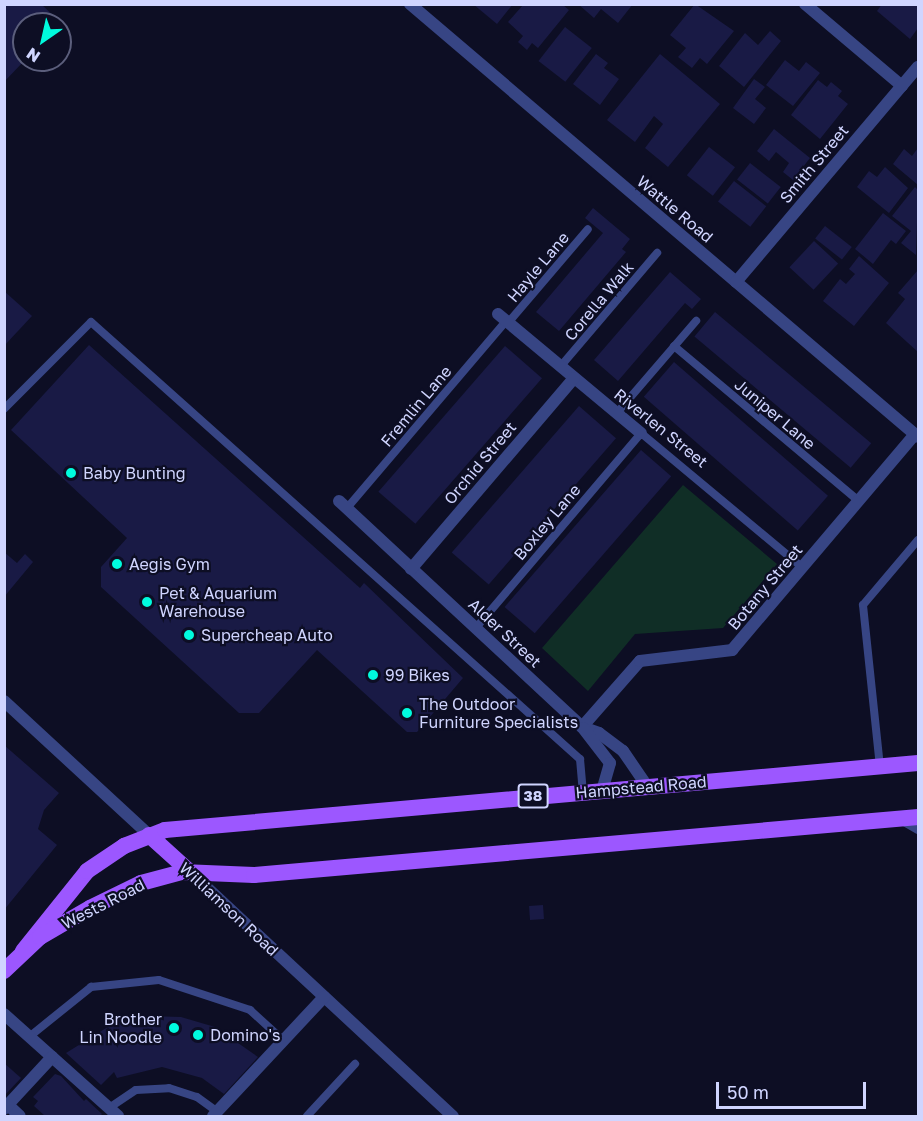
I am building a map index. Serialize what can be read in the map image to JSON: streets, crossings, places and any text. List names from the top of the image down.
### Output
{
  "streets": {
    "main road": [
      "Hampstead Road",
      "38",
      "Wests Road",
      "Williamson Road"
    ],
    "street": [
      "Smith Street",
      "Wattle Road",
      "Riverlen Street",
      "Orchid Street",
      "Botany Street",
      "Alder Street"
    ],
    "lane": [
      "Hayle Lane",
      "Corella Walk",
      "Fremlin Lane",
      "Juniper Lane",
      "Boxley Lane"
    ]
  },
  "crossings": [
    ["Smith Street", "Wattle Road"],
    ["Wattle Road", "Botany Street"],
    ["Hayle Lane", "Fremlin Lane"],
    ["Hayle Lane", "Riverlen Street"],
    ["Corella Walk", "Riverlen Street"],
    ["Fremlin Lane", "Riverlen Street"],
    ["Fremlin Lane", "Alder Street"],
    ["Juniper Lane", "Botany Street"],
    ["Riverlen Street", "Orchid Street"],
    ["Riverlen Street", "Boxley Lane"],
    ["Riverlen Street", "Botany Street"],
    ["Orchid Street", "Alder Street"],
    ["Boxley Lane", "Alder Street"],
    ["Botany Street", "Alder Street"],
    ["Alder Street", "Hampstead Road"],
    ["Hampstead Road", "Wests Road"],
    ["Hampstead Road", "Williamson Road"],
    ["38", "Wests Road"],
    ["38", "Williamson Road"],
    ["Wests Road", "Williamson Road"]
  ],
  "places": [
    "Baby Bunting",
    "Aegis Gym",
    "Pet & Aquarium Warehouse",
    "Supercheap Auto",
    "99 Bikes",
    "The Outdoor Furniture Specialists",
    "Brother Lin Noodle",
    "Domino's"
  ],
  "scale_bar": "50 m",
  "north": "bottom left"
}
